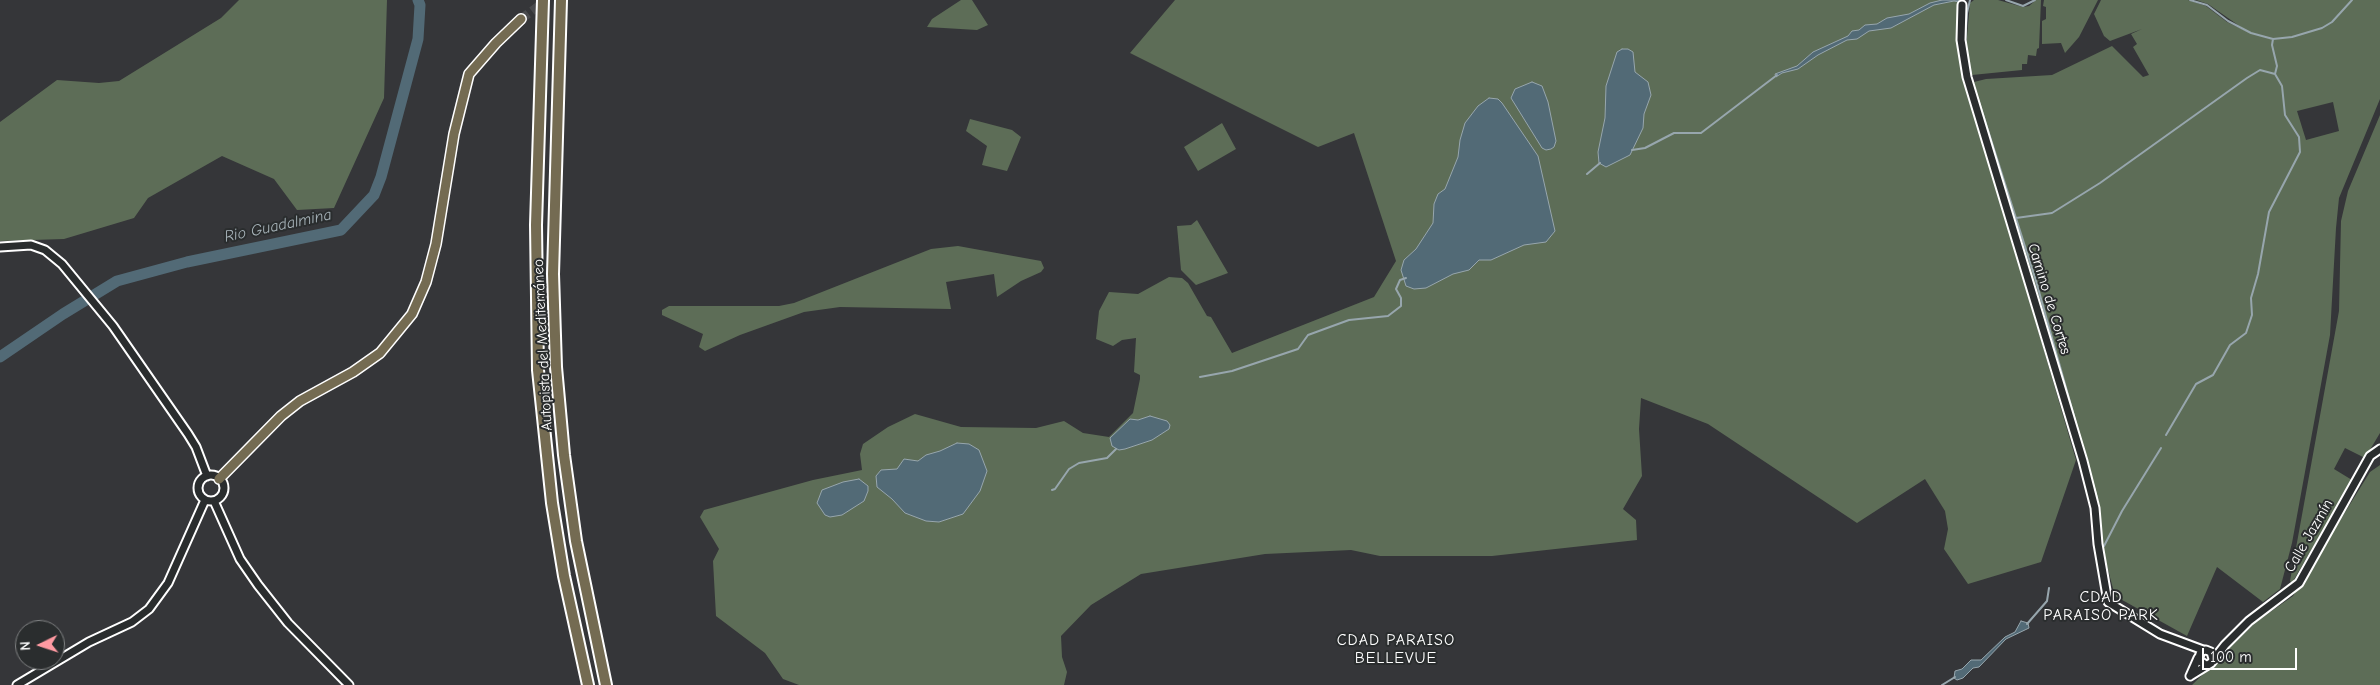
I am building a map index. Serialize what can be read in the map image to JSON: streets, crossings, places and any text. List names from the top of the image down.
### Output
{
  "streets": {
    "highway": ["Autopista del Mediterráneo"],
    "street": ["Camino de Cortes", "Calle Jazmín"]
  },
  "districts": ["CDAD PARAISO PARK", "CDAD PARAISO BELLEVUE"],
  "water": ["Rio Guadalmina"],
  "scale_bar": "100 m",
  "north": "left"
}
